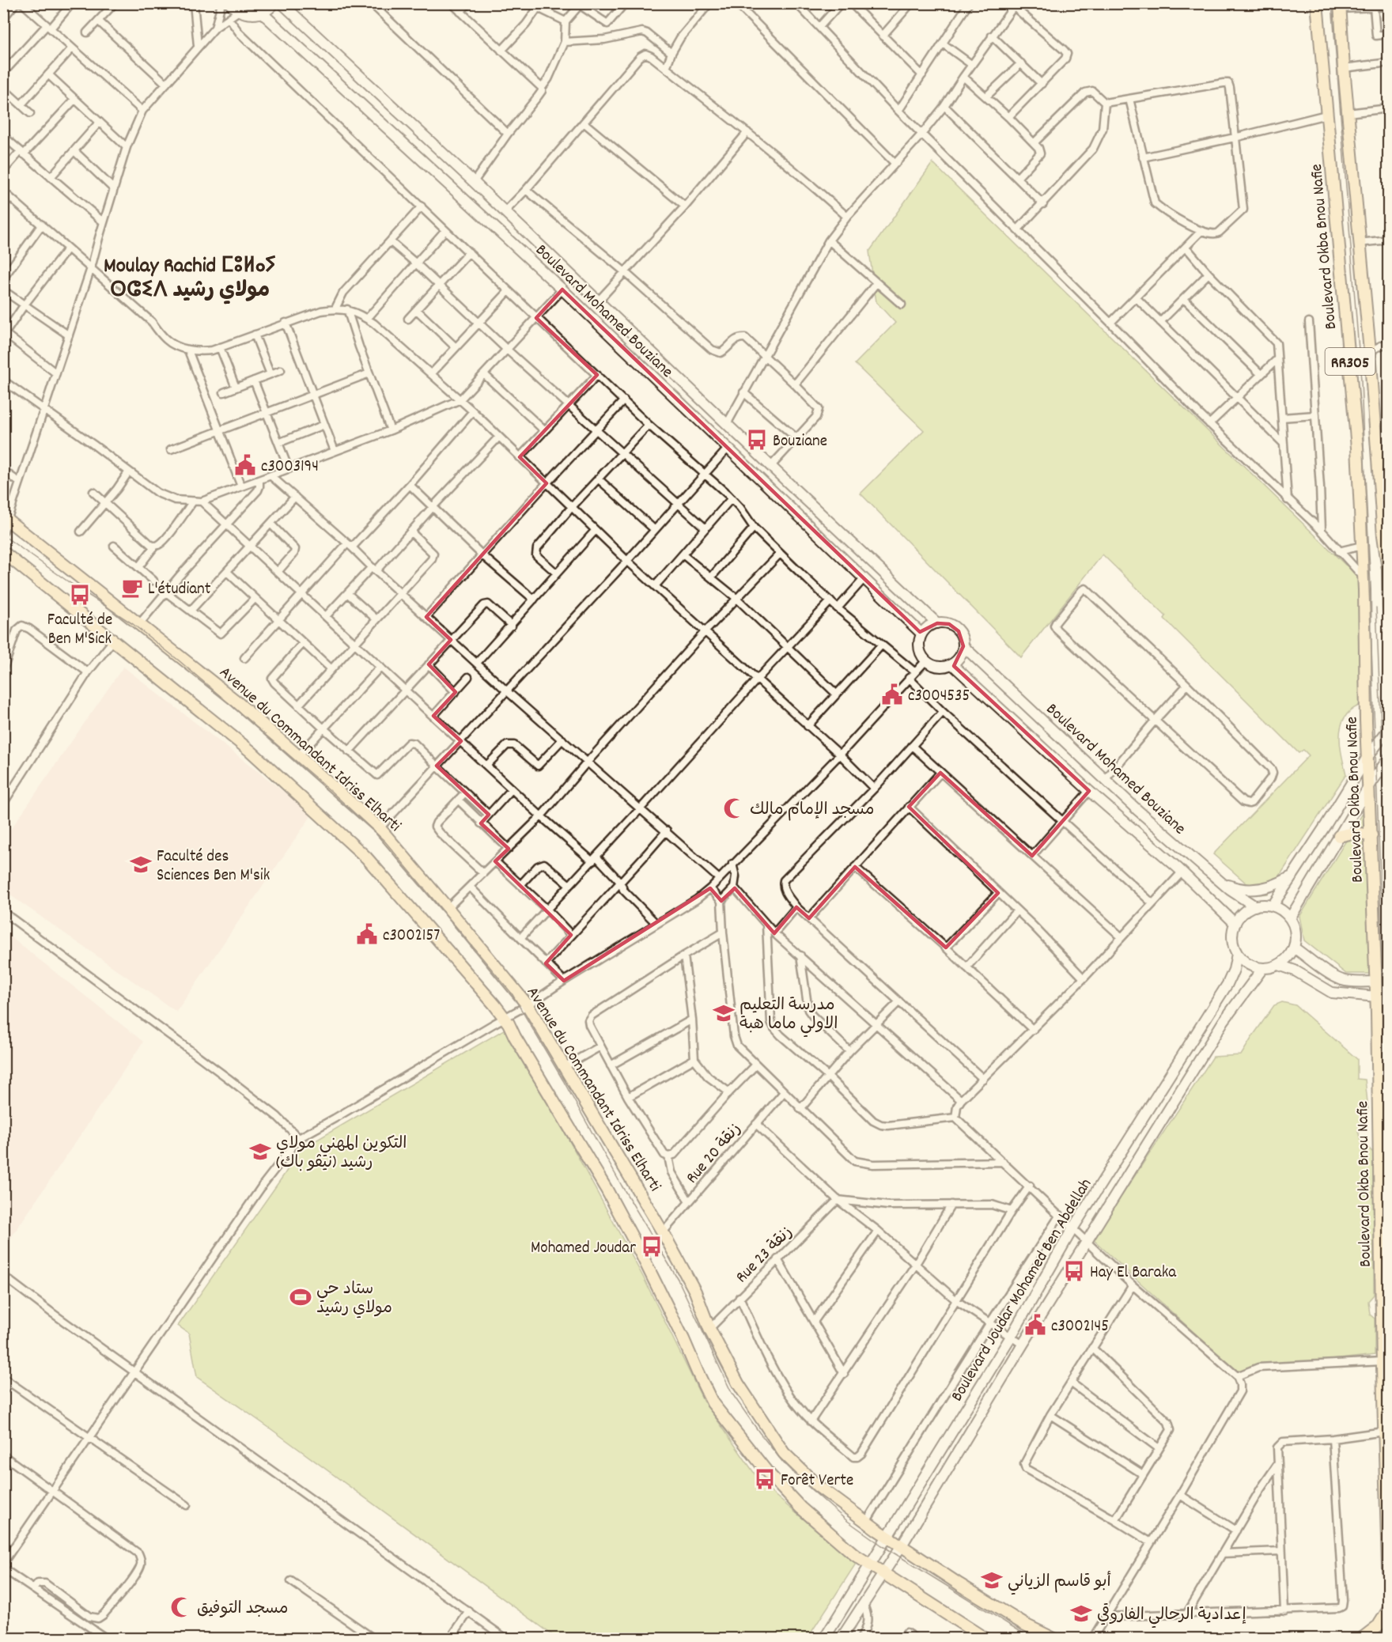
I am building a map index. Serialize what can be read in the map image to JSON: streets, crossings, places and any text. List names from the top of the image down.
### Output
{
  "streets": {
    "main road": ["Boulevard Okba Bnou Nafie", "RR305", "Avenue du Commandant Idriss Elharti"],
    "street": [
      "Boulevard Mohamed Bouziane",
      "Rue 20 زنقة",
      "Rue 23 زنقة",
      "Boulevard Joudar Mohamed Ben Abdellah"
    ]
  },
  "crossings": [
    ["Boulevard Mohamed Bouziane", "Boulevard Joudar Mohamed Ben Abdellah"],
    ["Avenue du Commandant Idriss Elharti", "Rue 20 زنقة"],
    ["Avenue du Commandant Idriss Elharti", "Rue 23 زنقة"],
    ["Avenue du Commandant Idriss Elharti", "Boulevard Joudar Mohamed Ben Abdellah"]
  ],
  "districts": ["Moulay Rachid ⵎⵓⵍⴰⵢ ⵔⵛⵉⴷ مولاي رشيد"],
  "places": {
    "bus stop": [
      "Bouziane",
      "Faculté de Ben M'Sick",
      "Mohamed Joudar",
      "Hay El Baraka",
      "Forêt Verte"
    ],
    "public building": [
      "c3003194",
      "c3004535",
      "c3002157",
      "c3002145"
    ],
    "cafe": ["L'étudiant"],
    "mosque": ["مسجد الإمام مالك", "مسجد التوفيق"],
    "school or university": [
      "Faculté des Sciences Ben M'sik",
      "مدرسة التعليم الاولي ماما هبة",
      "التكوين المهني مولاي رشيد (نيڤو باك)",
      "أبو قاسم الزياني",
      "إعدادية الرحالي الفاروقي"
    ],
    "sports": ["ستاد حي مولاي رشيد"]
  }
}
